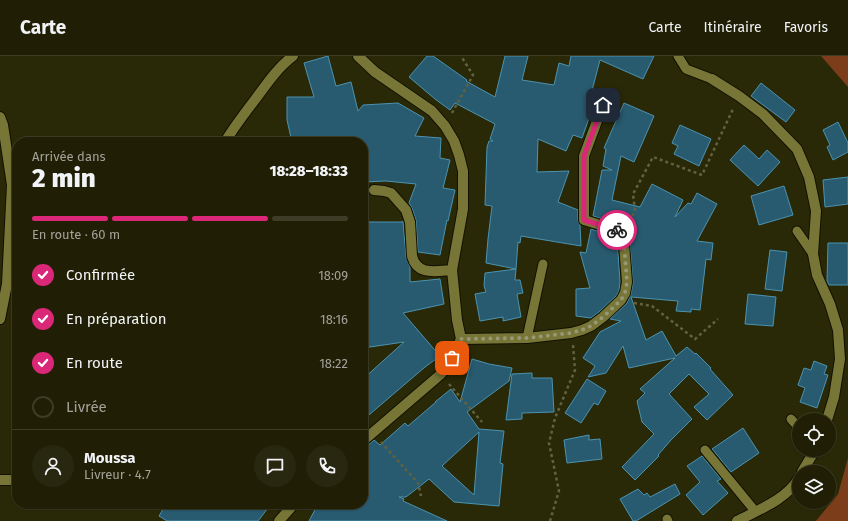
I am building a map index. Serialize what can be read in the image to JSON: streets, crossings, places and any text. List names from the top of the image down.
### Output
{
  "page": {
    "header": "Carte",
    "nav": ["Carte", "Itinéraire", "Favoris"],
    "heading": ["2 min", "Arrivée dans", "18:28–18:33"],
    "panel": ["Moussa", "Livreur · 4.7"],
    "bar": "En route · 60 m",
    "list": [
      ["Confirmée", "18:09"],
      ["En préparation", "18:16"],
      ["En route", "18:22"],
      "Livrée"
    ]
  }
}
